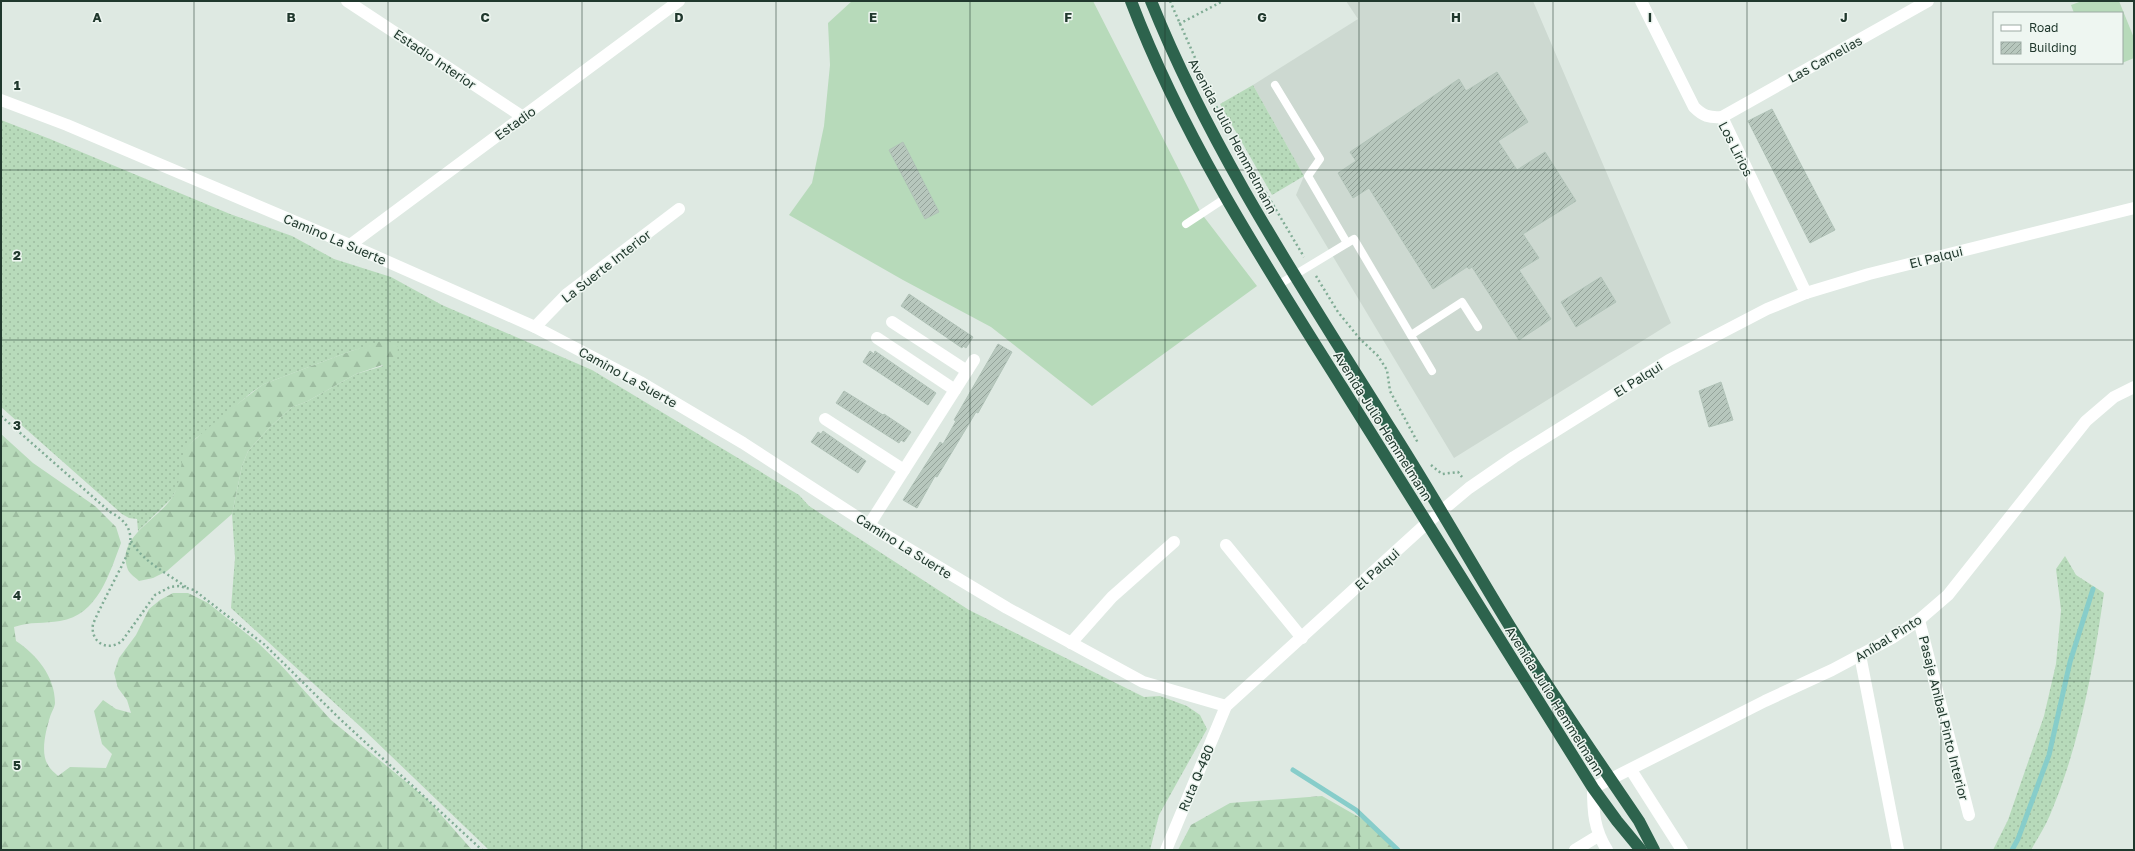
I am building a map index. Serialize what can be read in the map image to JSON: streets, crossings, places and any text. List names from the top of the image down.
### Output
{
  "streets": {
    "highway": ["Avenida Julio Hemmelmann"],
    "street": [
      "Estadio Interior",
      "Las Camelias",
      "Estadio",
      "Los Lirios",
      "Camino La Suerte",
      "El Palqui",
      "La Suerte Interior",
      "Aníbal Pinto",
      "Pasaje Anibal Pinto Interior",
      "Ruta Q-480"
    ]
  },
  "crossings": [
    ["Estadio Interior", "Estadio"],
    ["Las Camelias", "Los Lirios"],
    ["Estadio", "Camino La Suerte"],
    ["Avenida Julio Hemmelmann", "El Palqui"],
    ["Avenida Julio Hemmelmann", "Aníbal Pinto"],
    ["Los Lirios", "El Palqui"],
    ["Camino La Suerte", "El Palqui"],
    ["Camino La Suerte", "La Suerte Interior"],
    ["Camino La Suerte", "Ruta Q-480"],
    ["El Palqui", "Ruta Q-480"],
    ["Aníbal Pinto", "Pasaje Anibal Pinto Interior"]
  ],
  "legend": ["Road", "Building"],
  "grid": {
    "columns": [
      "A",
      "B",
      "C",
      "D",
      "E",
      "F",
      "G",
      "H",
      "I",
      "J"
    ],
    "rows": [
      "1",
      "2",
      "3",
      "4",
      "5"
    ]
  }
}
